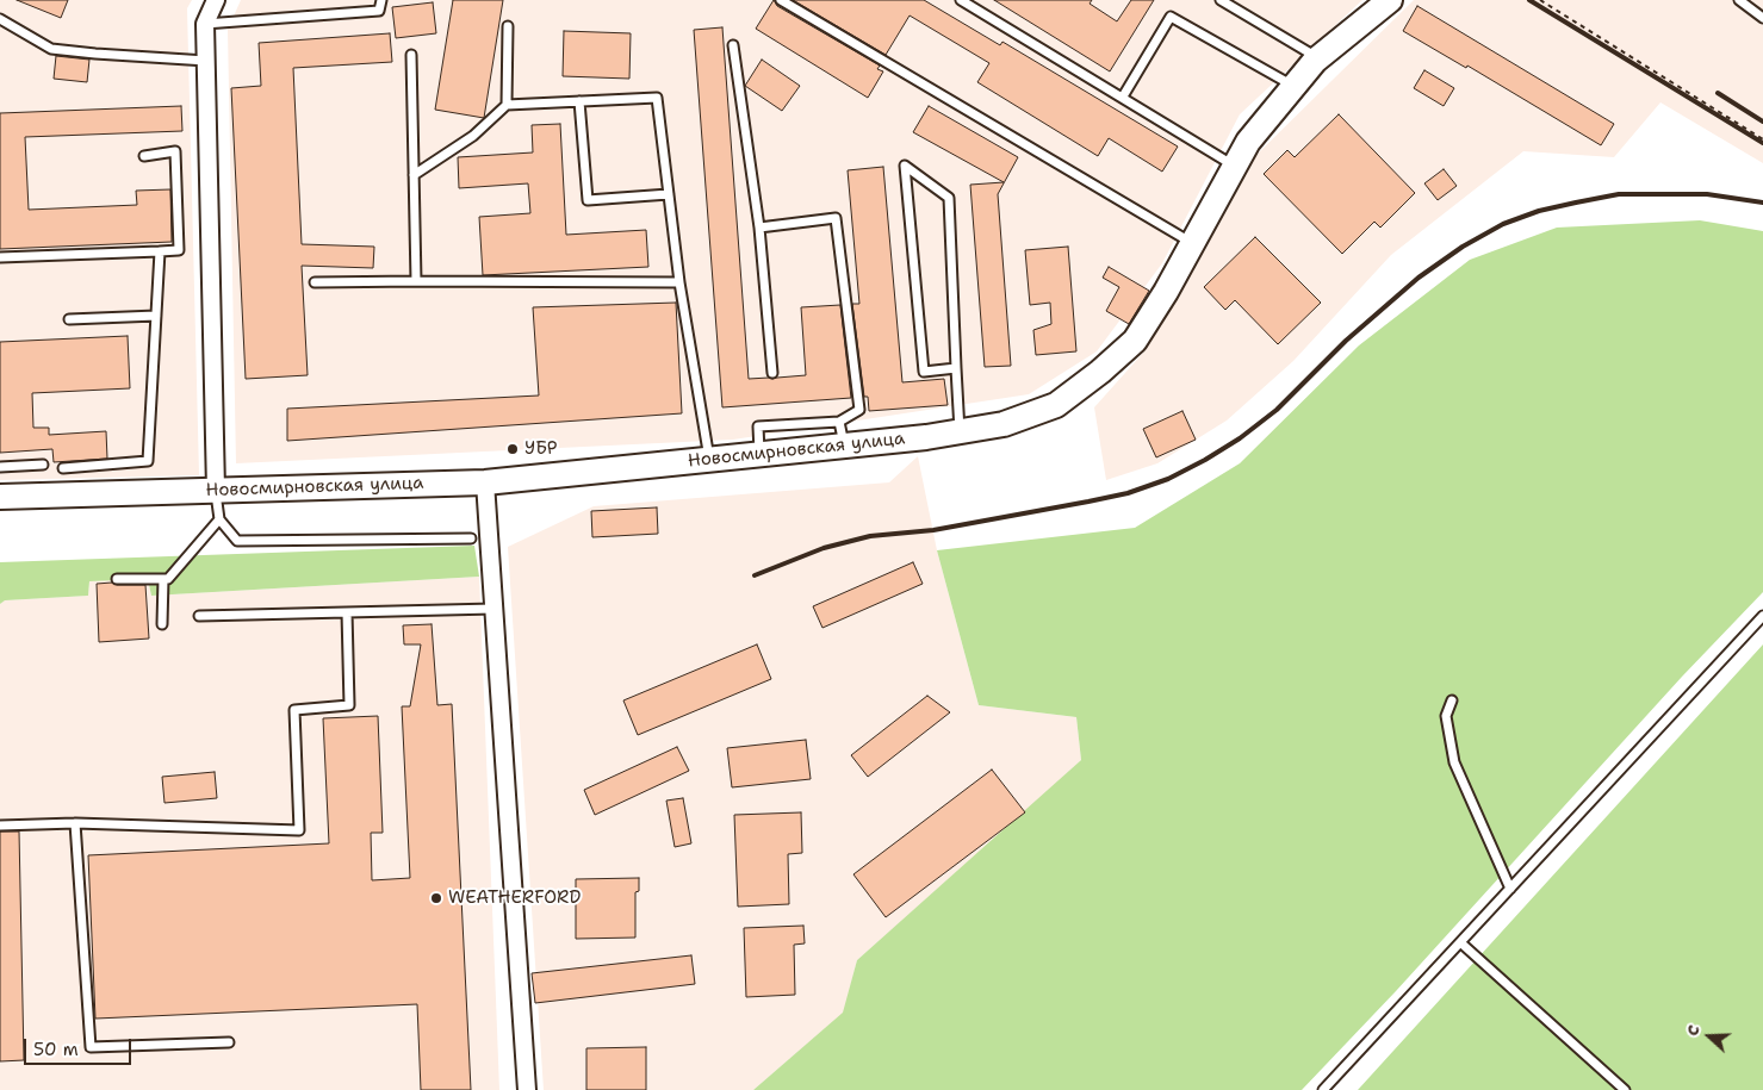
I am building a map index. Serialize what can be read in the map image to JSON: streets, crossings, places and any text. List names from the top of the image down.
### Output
{
  "streets": {
    "street": ["Новосмирновская улица"]
  },
  "places": ["УБР", "WEATHERFORD"],
  "scale_bar": "50 m",
  "north": "left"
}
